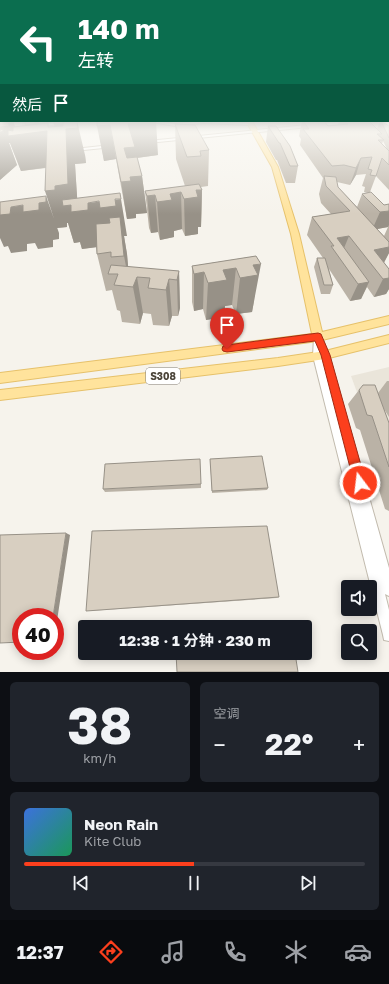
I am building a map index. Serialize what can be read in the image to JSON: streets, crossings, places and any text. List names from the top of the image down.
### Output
{
  "streets": {
    "main road": ["S308"]
  },
  "page": {
    "turn": ["140 m", "左转"],
    "then": "然后",
    "limit": "40",
    "trip": "12:38 · 1 分钟 · 230 m",
    "tile": [
      ["38", "km/h"],
      "空调"
    ],
    "heat": ["−", "22°", "+"],
    "song": ["Neon Rain", "Kite Club"],
    "tabs": "12:37"
  }
}
